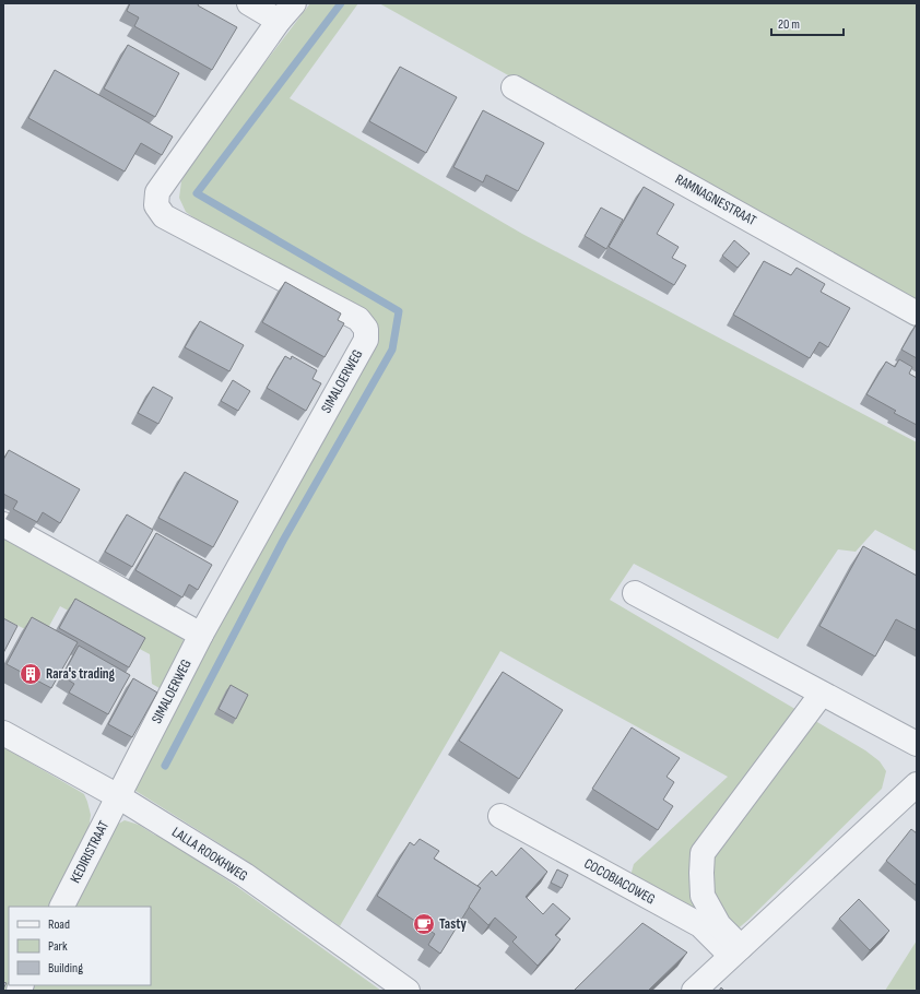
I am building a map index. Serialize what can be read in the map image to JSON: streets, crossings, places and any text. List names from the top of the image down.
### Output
{
  "streets": {
    "street": [
      "RAMNAGNESTRAAT",
      "SIMALOERWEG",
      "KEDIRISTRAAT",
      "LALLA ROOKHWEG",
      "COCOBIACOWEG"
    ]
  },
  "crossings": [
    ["SIMALOERWEG", "KEDIRISTRAAT"],
    ["SIMALOERWEG", "LALLA ROOKHWEG"],
    ["KEDIRISTRAAT", "LALLA ROOKHWEG"]
  ],
  "places": {
    "building": ["Rara's trading"],
    "cafe": ["Tasty"]
  },
  "legend": ["Road", "Park", "Building"],
  "scale_bar": "20 m"
}
